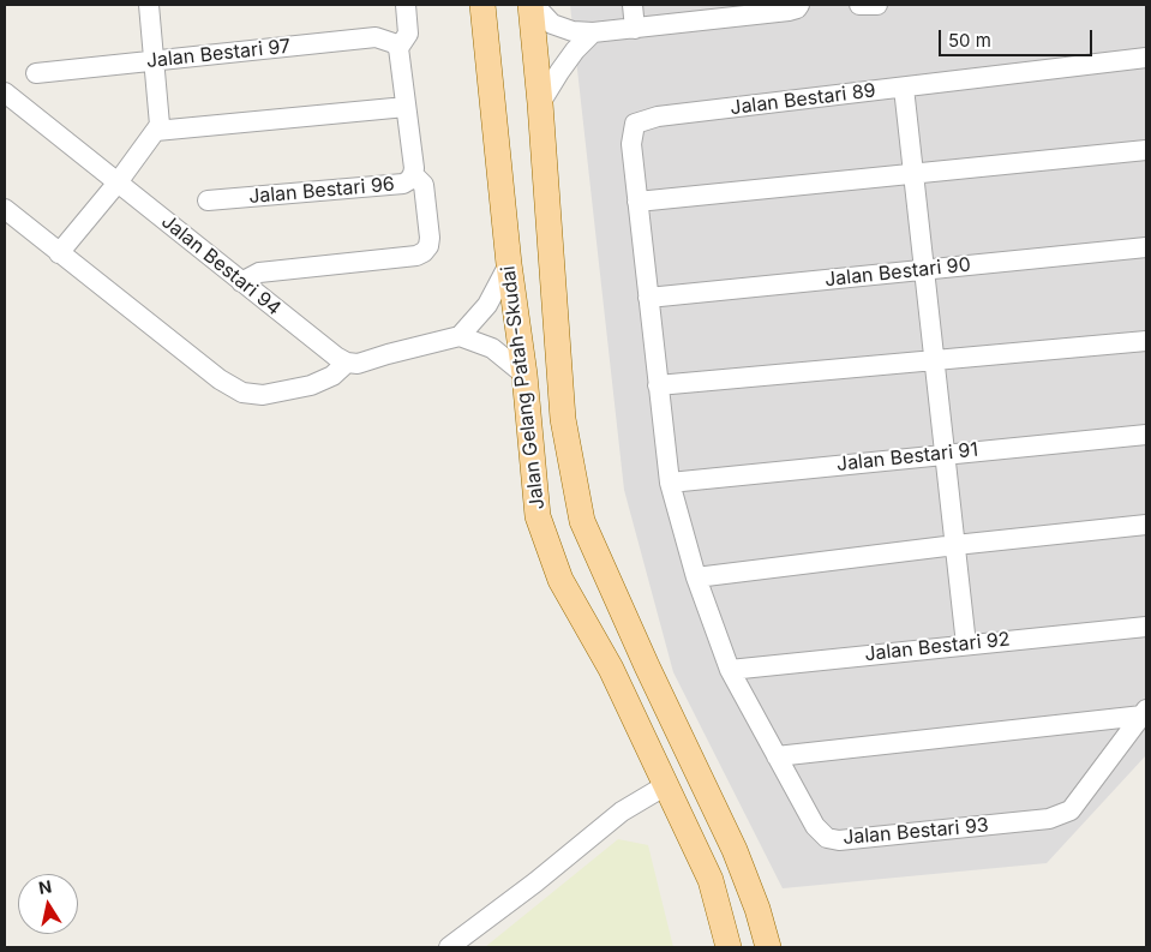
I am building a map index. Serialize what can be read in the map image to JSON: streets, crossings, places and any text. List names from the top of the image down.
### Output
{
  "streets": {
    "main road": ["Jalan Gelang Patah-Skudai"],
    "street": [
      "Jalan Bestari 97",
      "Jalan Bestari 89",
      "Jalan Bestari 96",
      "Jalan Bestari 94",
      "Jalan Bestari 90",
      "Jalan Bestari 91",
      "Jalan Bestari 92",
      "Jalan Bestari 93"
    ]
  },
  "crossings": [
    ["Jalan Bestari 97", "Jalan Bestari 96"],
    ["Jalan Bestari 89", "Jalan Bestari 90"],
    ["Jalan Bestari 89", "Jalan Bestari 91"],
    ["Jalan Bestari 89", "Jalan Bestari 93"],
    ["Jalan Bestari 91", "Jalan Bestari 93"],
    ["Jalan Bestari 92", "Jalan Bestari 93"]
  ],
  "scale_bar": "50 m",
  "north": "top"
}
